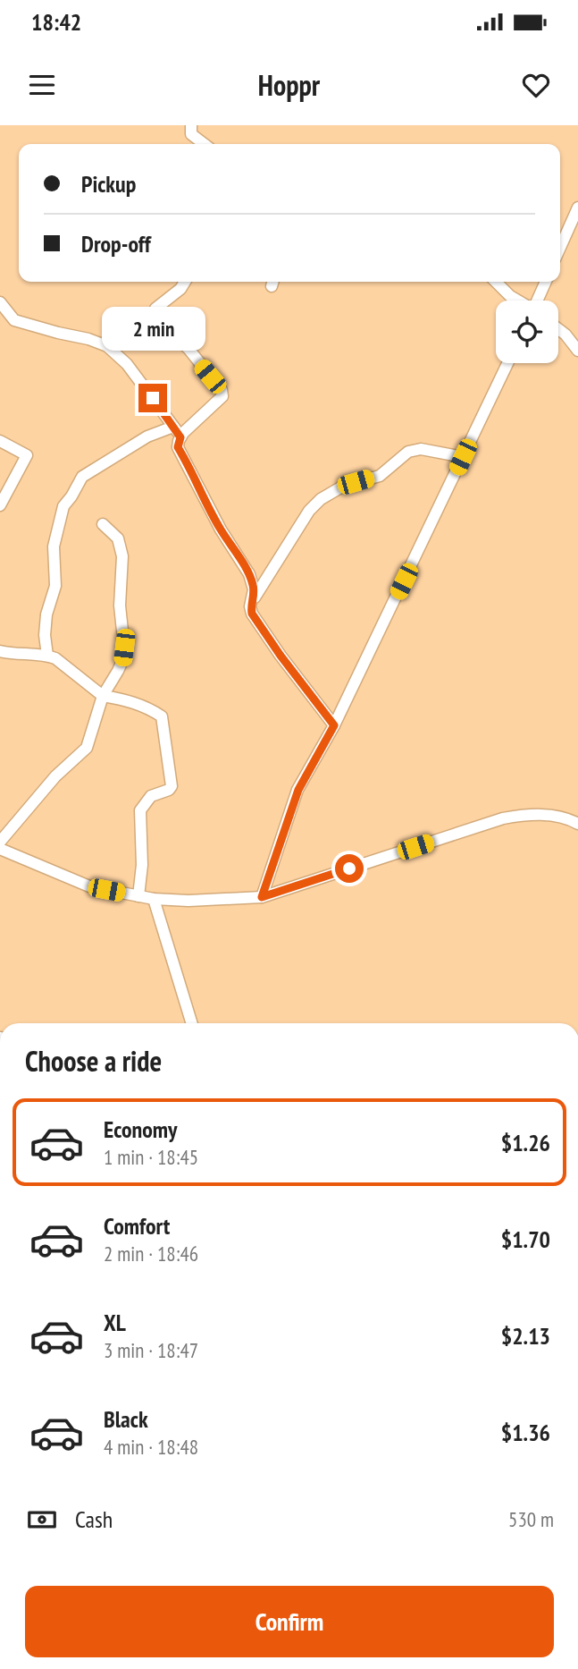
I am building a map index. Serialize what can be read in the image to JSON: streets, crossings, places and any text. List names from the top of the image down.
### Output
{
  "page": {
    "status": "18:42",
    "header": "Hoppr",
    "banner": ["Pickup", "Drop-off"],
    "bubble": "2 min",
    "heading": "Choose a ride",
    "list": [
      {
        "name": "Economy",
        "note": "1 min · 18:45",
        "value": "$1.26"
      },
      {
        "name": "Comfort",
        "note": "2 min · 18:46",
        "value": "$1.70"
      },
      {
        "name": "XL",
        "note": "3 min · 18:47",
        "value": "$2.13"
      },
      {
        "name": "Black",
        "note": "4 min · 18:48",
        "value": "$1.36"
      }
    ],
    "pay": ["Cash", "530 m"],
    "buttons": "Confirm"
  }
}
